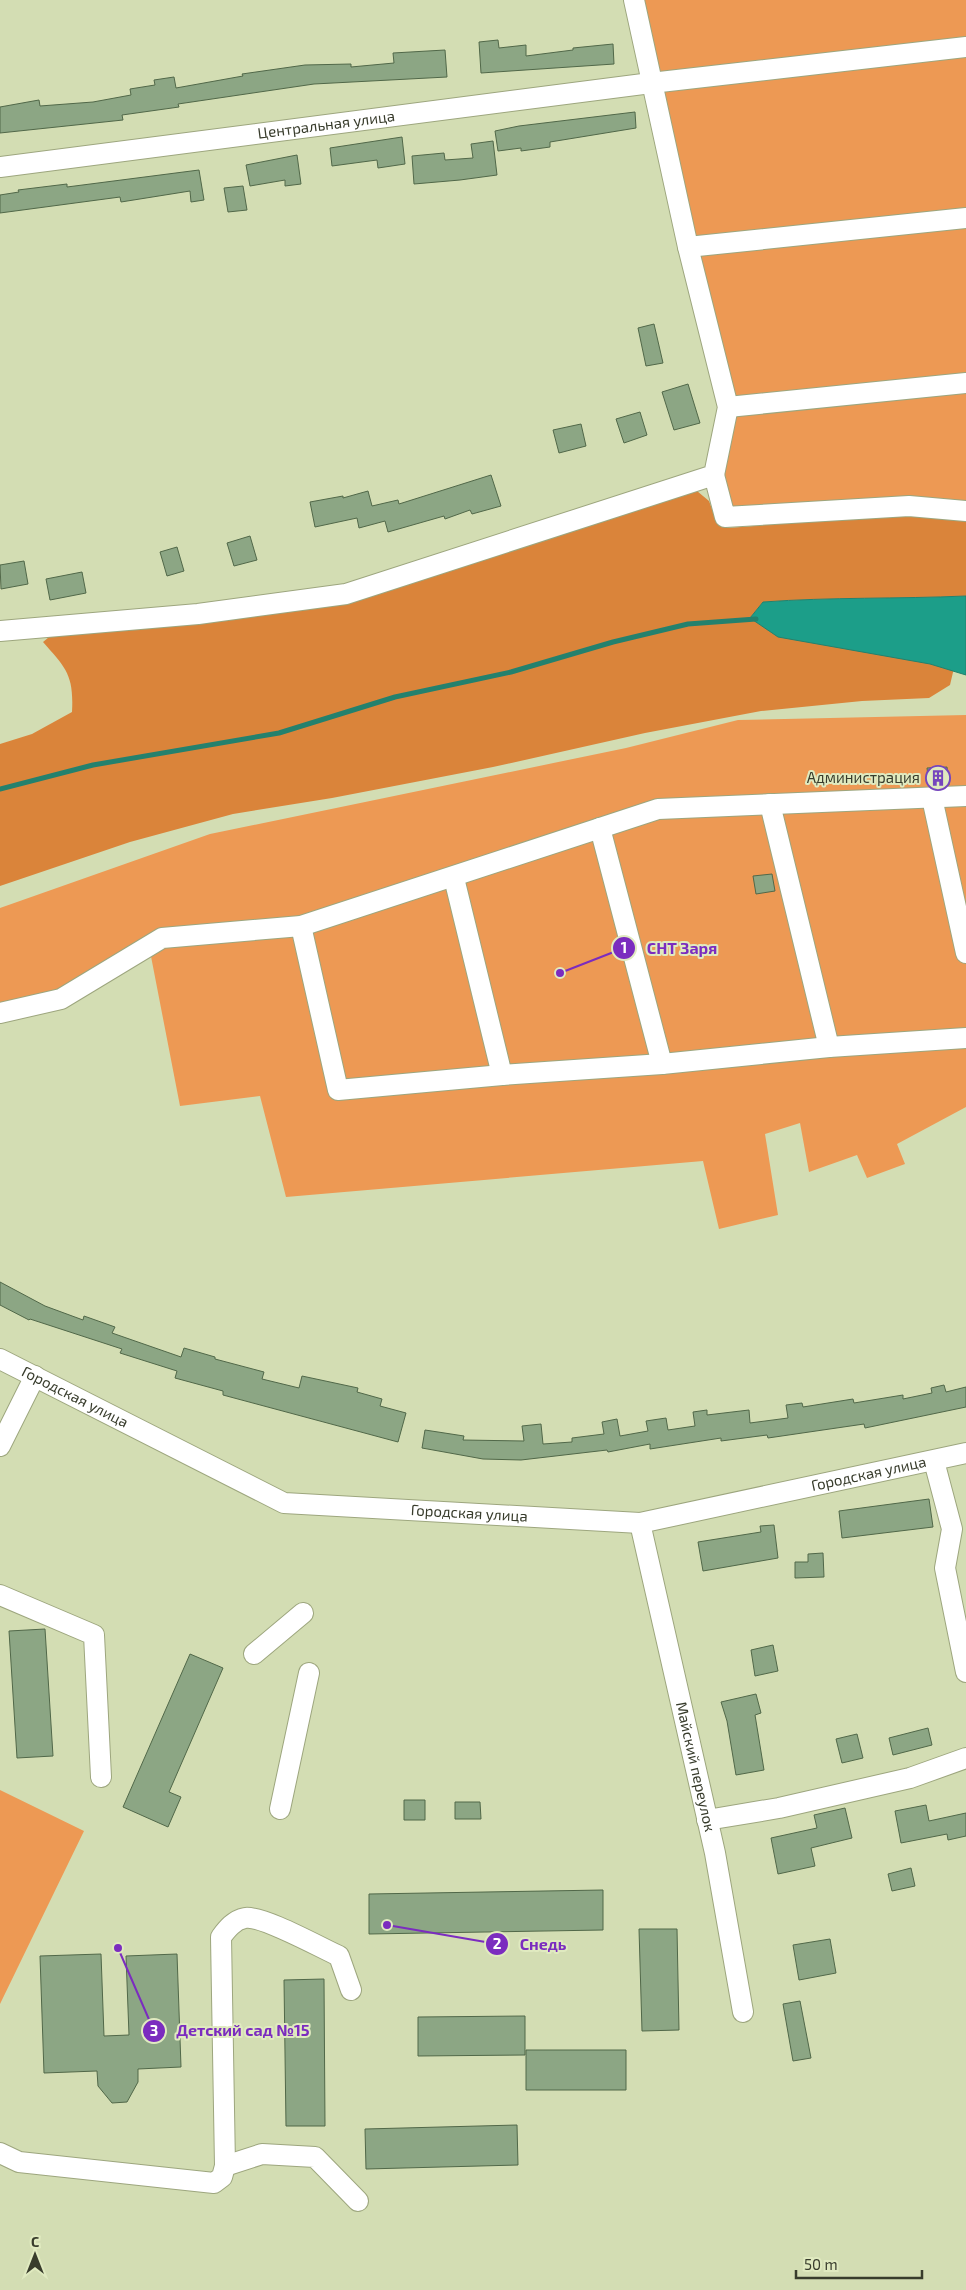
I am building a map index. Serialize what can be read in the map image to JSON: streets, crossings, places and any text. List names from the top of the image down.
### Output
{
  "streets": {
    "street": ["Центральная улица", "Городская улица", "Майский переулок"]
  },
  "crossings": [
    ["Городская улица", "Майский переулок"]
  ],
  "places": {
    "building": ["Администрация"],
    "other": ["СНТ Заря", "Снедь", "Детский сад №15"]
  },
  "scale_bar": "50 m",
  "north": "top"
}
